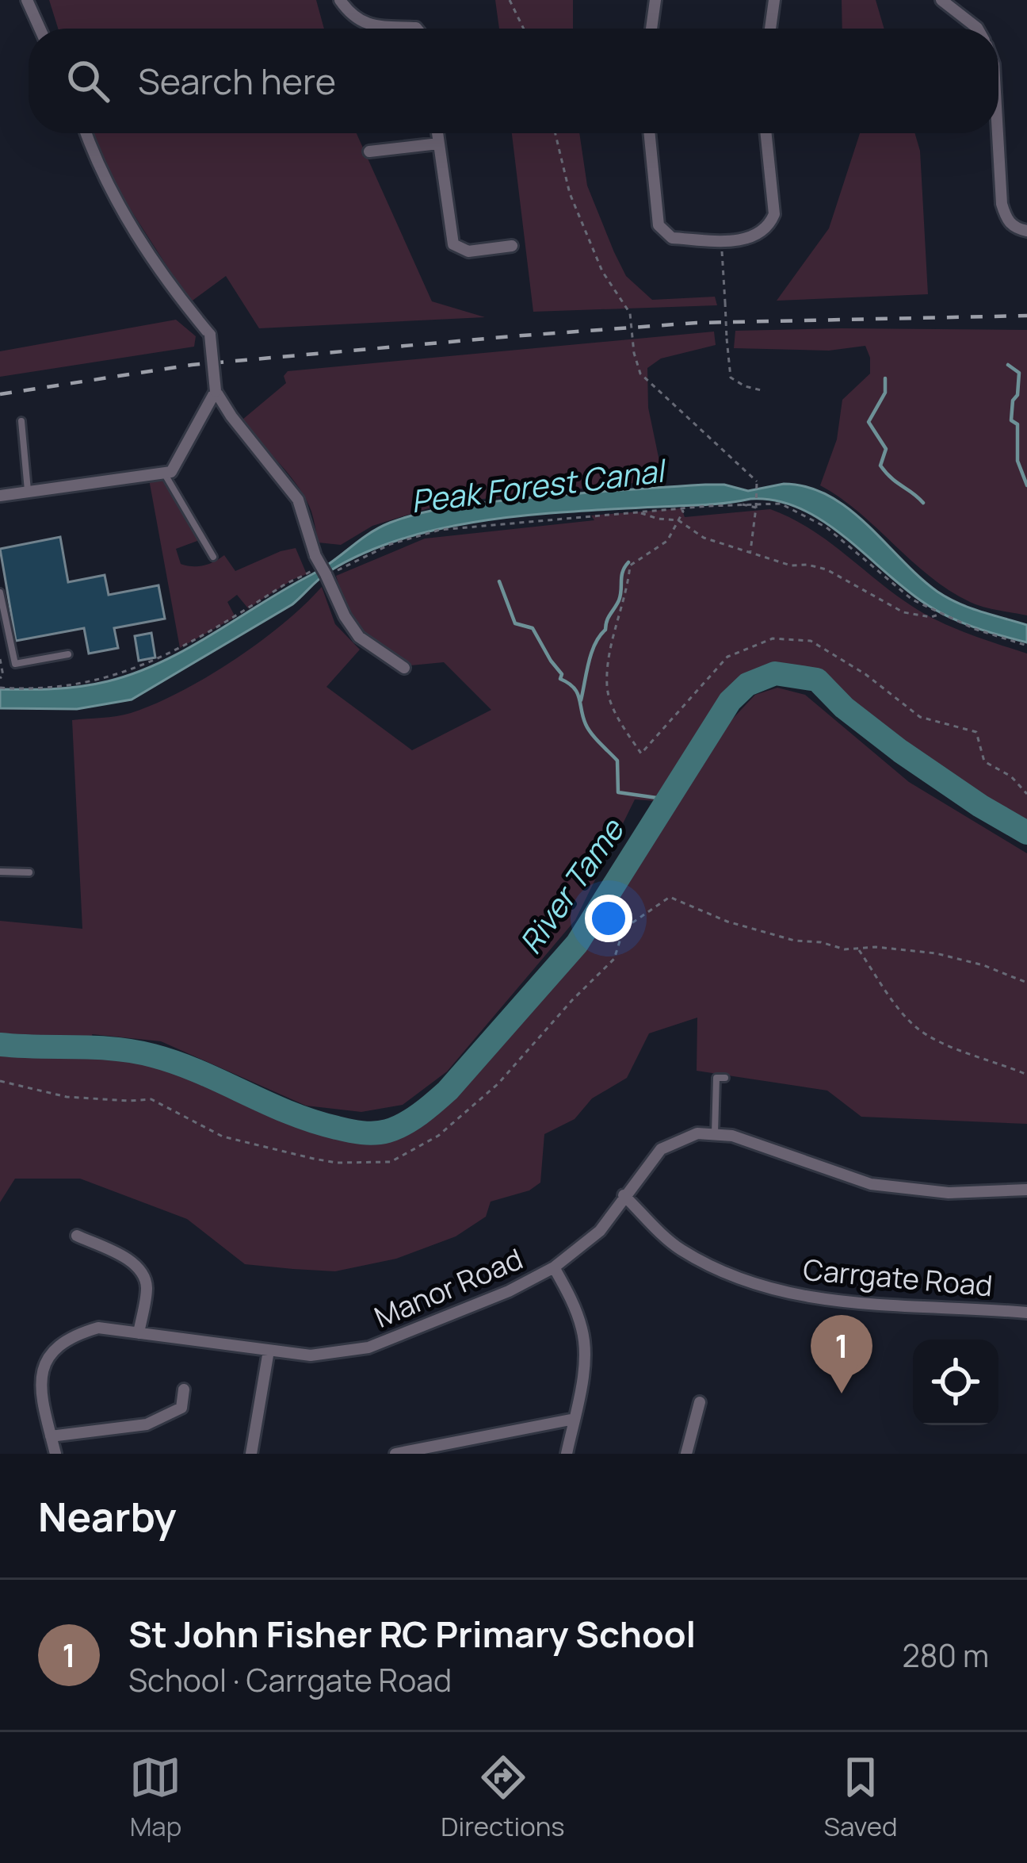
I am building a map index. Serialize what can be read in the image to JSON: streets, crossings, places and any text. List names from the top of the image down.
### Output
{
  "streets": {
    "street": ["Carrgate Road", "Manor Road"]
  },
  "crossings": [
    ["Carrgate Road", "Manor Road"]
  ],
  "water": ["Peak Forest Canal", "River Tame"],
  "page": {
    "search": "Search here",
    "pins": "1",
    "heading": "Nearby",
    "list": [
      {
        "mark": "1",
        "name": "St John Fisher RC Primary School",
        "note": "School · Carrgate Road",
        "value": "280 m"
      }
    ],
    "nav": ["Map", "Directions", "Saved"]
  }
}
